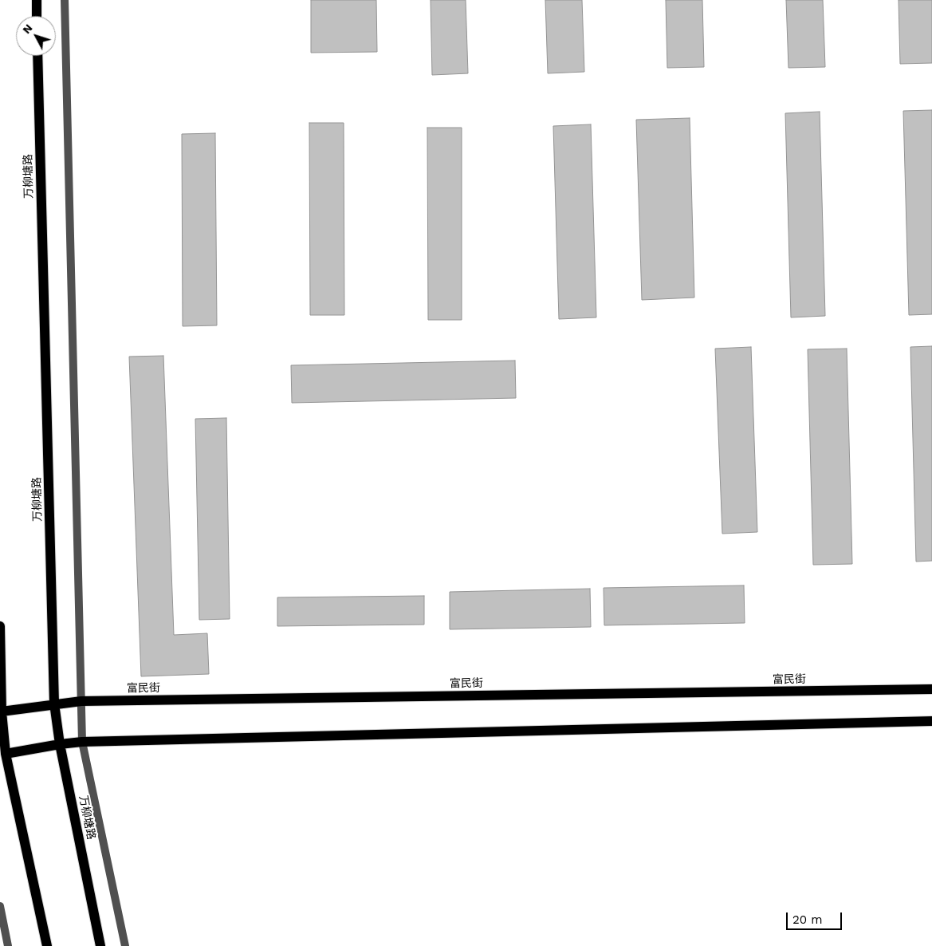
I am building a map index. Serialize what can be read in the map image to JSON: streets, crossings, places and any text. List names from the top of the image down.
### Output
{
  "streets": {
    "main road": ["万柳塘路", "富民街"]
  },
  "crossings": [
    ["万柳塘路", "富民街"]
  ],
  "scale_bar": "20 m",
  "north": "top left"
}
